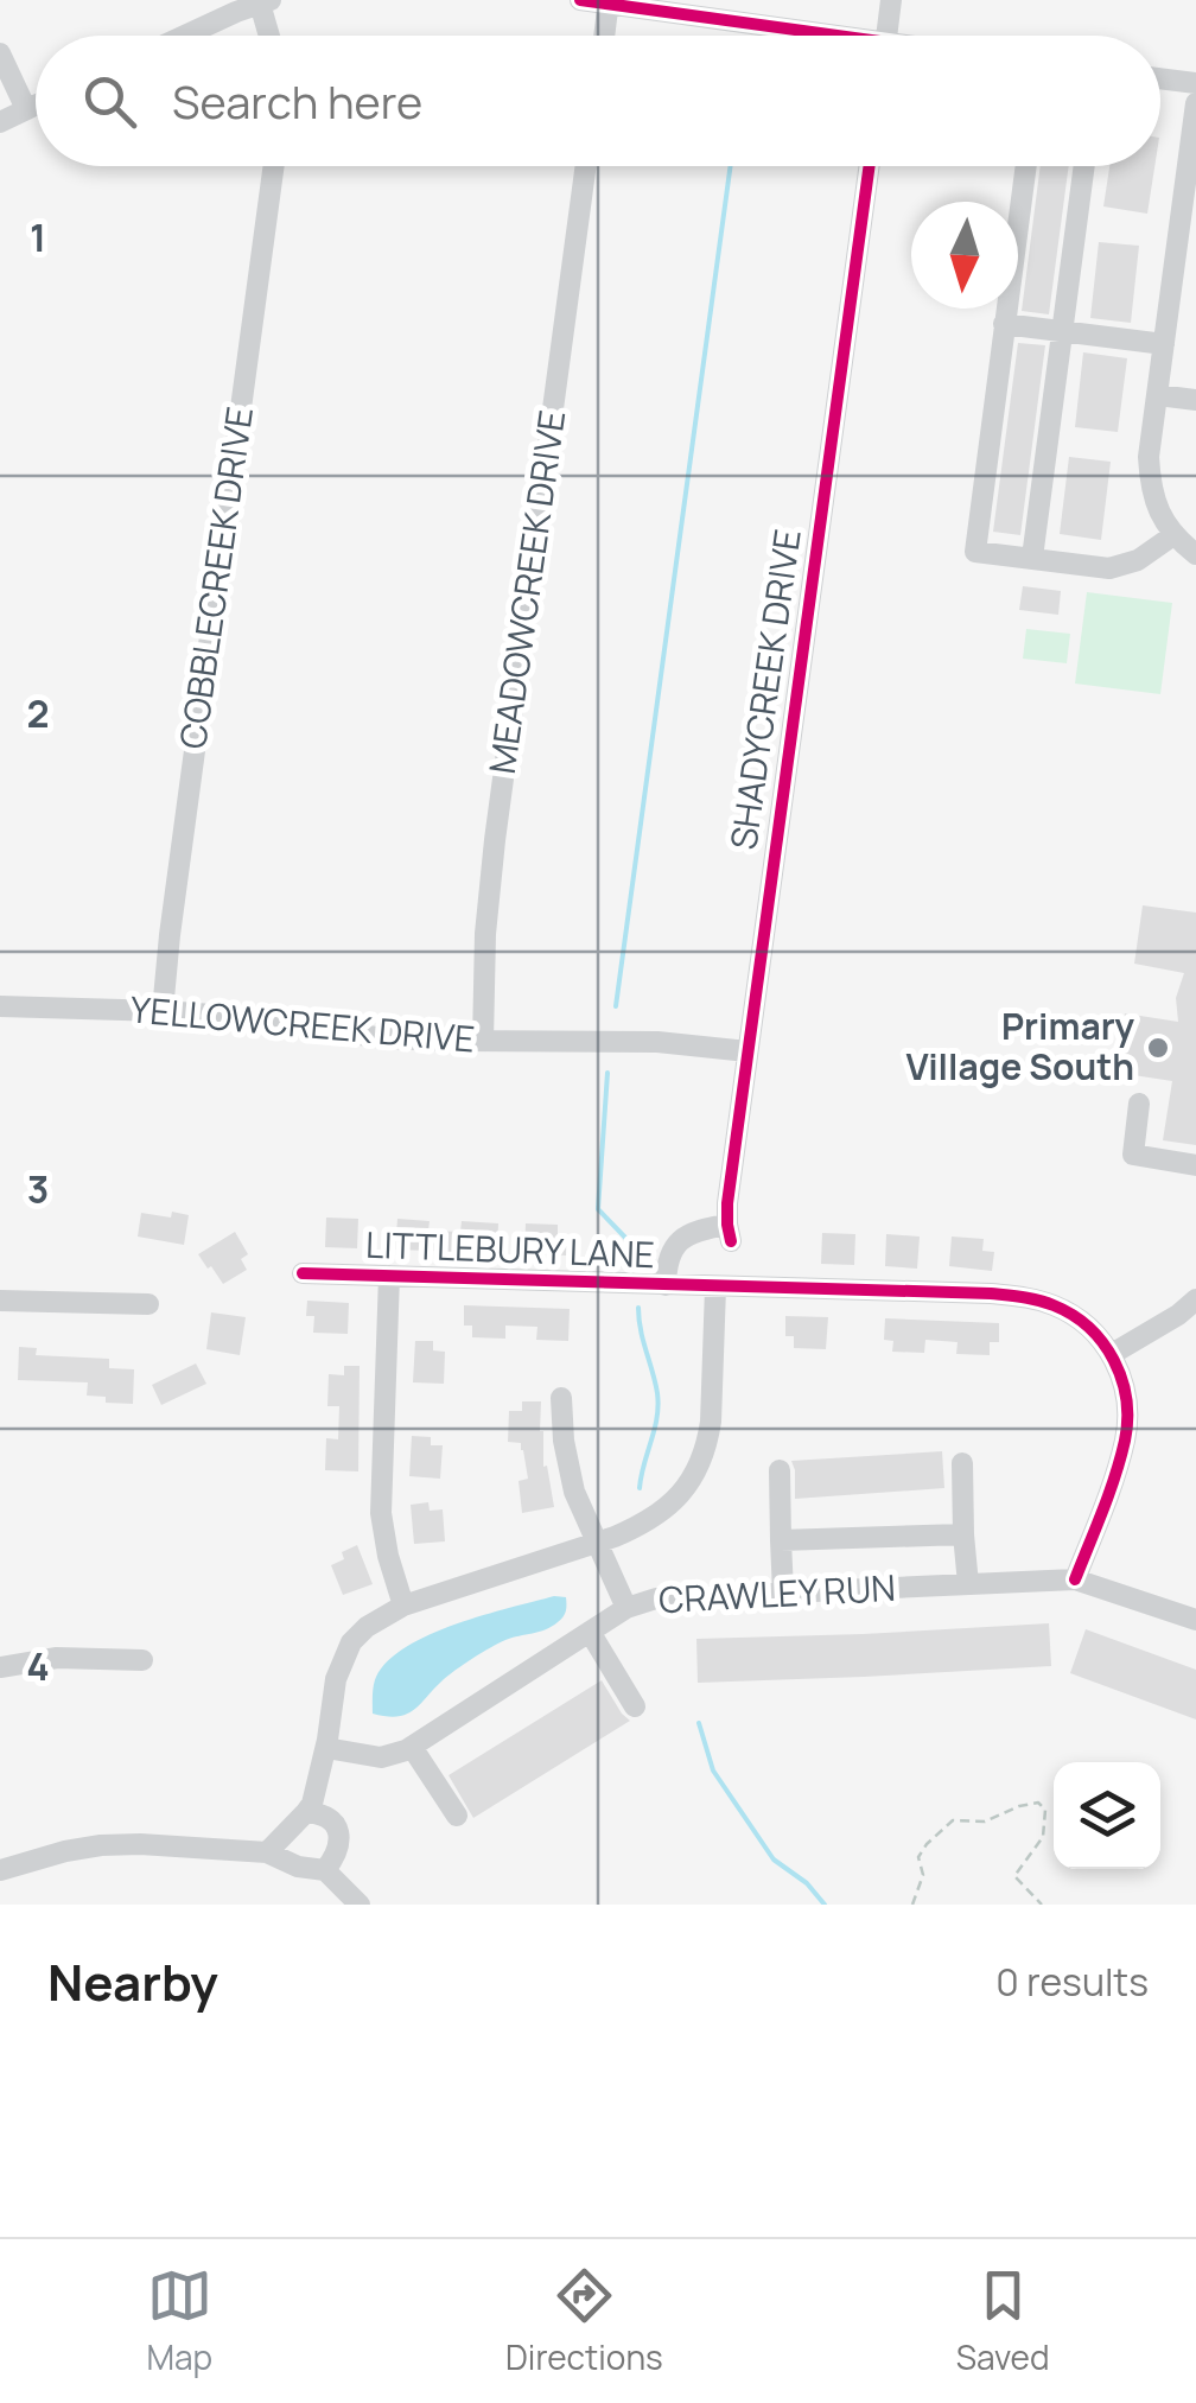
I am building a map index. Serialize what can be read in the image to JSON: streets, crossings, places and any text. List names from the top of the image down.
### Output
{
  "streets": {
    "street": [
      "COBBLECREEK DRIVE",
      "MEADOWCREEK DRIVE",
      "SHADYCREEK DRIVE",
      "YELLOWCREEK DRIVE",
      "LITTLEBURY LANE",
      "CRAWLEY RUN"
    ]
  },
  "crossings": [
    ["COBBLECREEK DRIVE", "YELLOWCREEK DRIVE"],
    ["MEADOWCREEK DRIVE", "YELLOWCREEK DRIVE"],
    ["SHADYCREEK DRIVE", "YELLOWCREEK DRIVE"],
    ["SHADYCREEK DRIVE", "LITTLEBURY LANE"]
  ],
  "places": ["Primary Village South"],
  "north": "bottom",
  "page": {
    "search": "Search here",
    "heading": ["Nearby", "0 results"],
    "nav": ["Map", "Directions", "Saved"]
  },
  "grid": {
    "rows": [
      "1",
      "2",
      "3",
      "4"
    ]
  }
}
